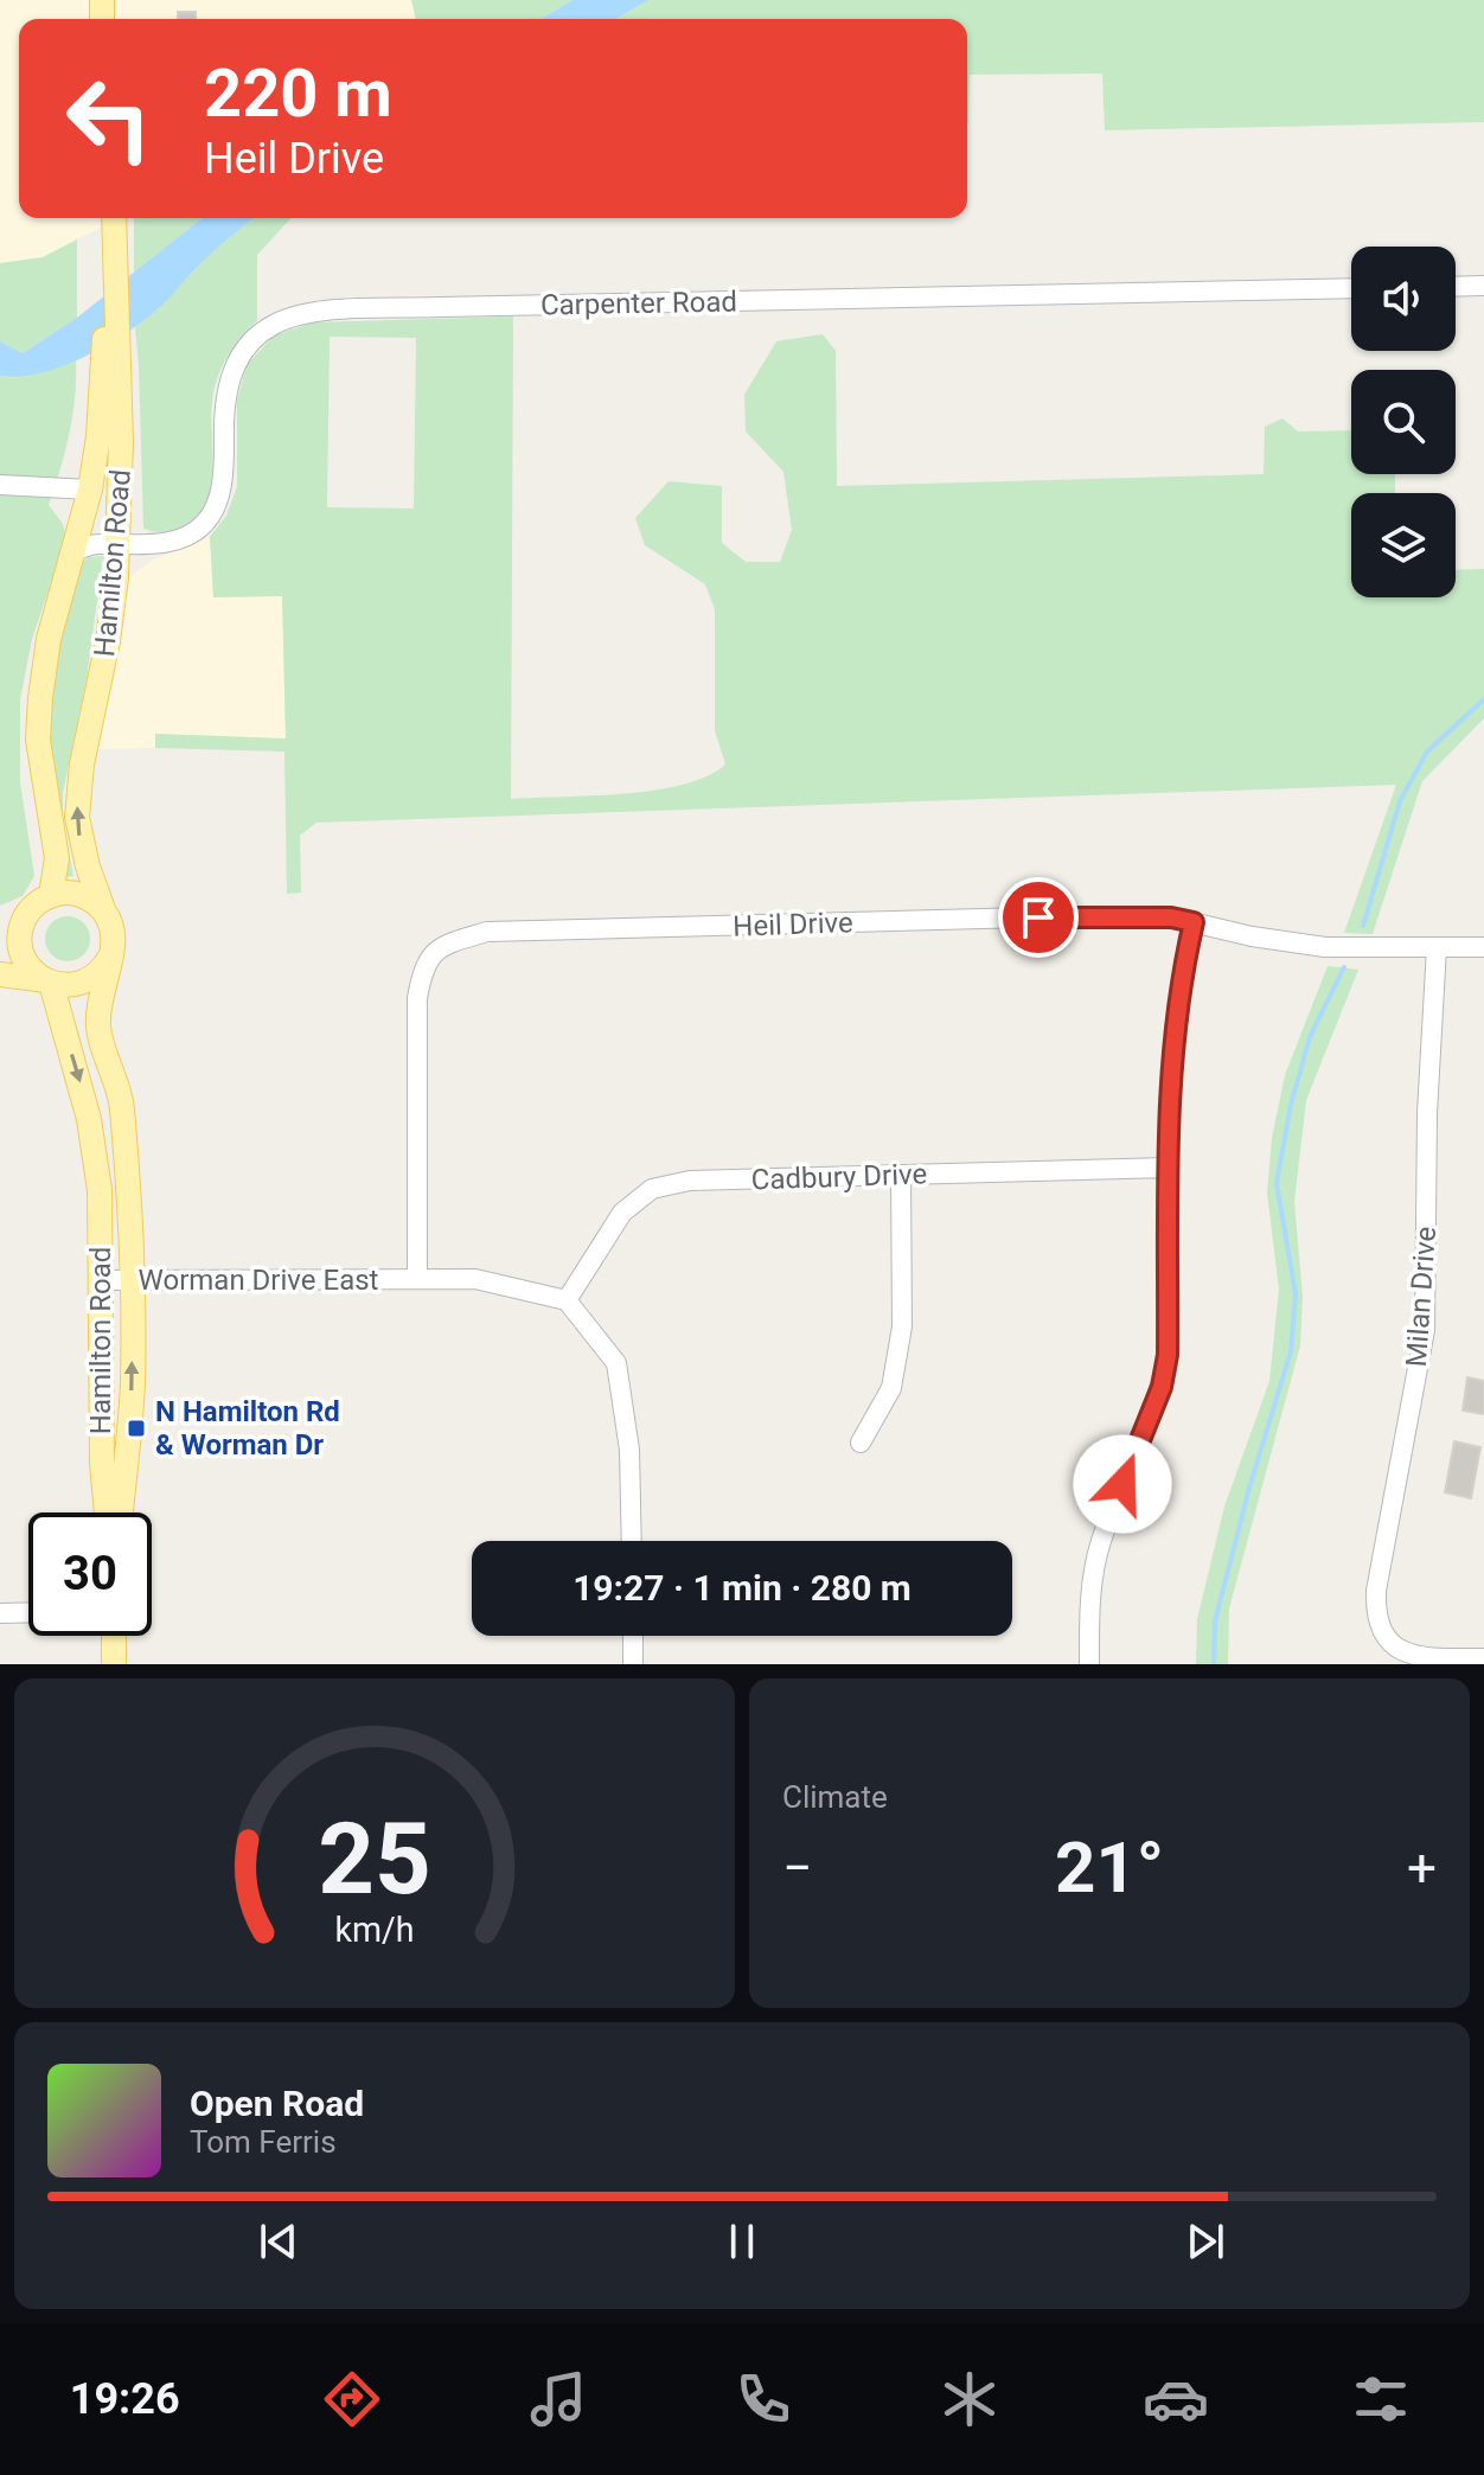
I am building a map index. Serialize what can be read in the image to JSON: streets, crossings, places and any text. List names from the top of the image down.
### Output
{
  "streets": {
    "main road": ["Hamilton Road"],
    "street": [
      "Carpenter Road",
      "Heil Drive",
      "Cadbury Drive",
      "Worman Drive East",
      "Milan Drive"
    ]
  },
  "crossings": [
    ["Carpenter Road", "Hamilton Road"],
    ["Hamilton Road", "Worman Drive East"],
    ["Heil Drive", "Worman Drive East"],
    ["Heil Drive", "Milan Drive"],
    ["Cadbury Drive", "Worman Drive East"]
  ],
  "places": {
    "transit": ["N Hamilton Rd & Worman Dr"]
  },
  "page": {
    "turn": ["220 m", "Heil Drive"],
    "limit": "30",
    "trip": "19:27 · 1 min · 280 m",
    "tile": "Climate",
    "heat": ["−", "21°", "+"],
    "song": ["Open Road", "Tom Ferris"],
    "tabs": "19:26",
    "gauge": ["25", "km/h"]
  }
}
